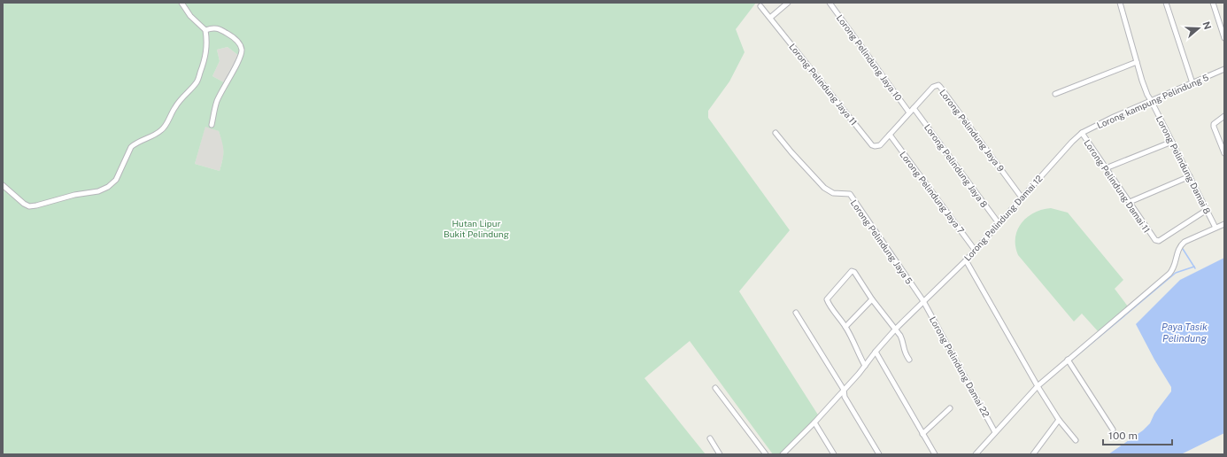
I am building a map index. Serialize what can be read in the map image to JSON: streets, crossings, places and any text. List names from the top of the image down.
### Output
{
  "streets": {
    "street": [
      "Lorong Pelindung Jaya 10",
      "Lorong Pelindung Jaya 11",
      "Lorong kampung Pelindung 5",
      "Lorong Pelindung Jaya 9",
      "Lorong Pelindung Damai 8",
      "Lorong Pelindung Jaya 8",
      "Lorong Pelindung Damai 11",
      "Lorong Pelindung Jaya 7",
      "Lorong Pelindung Damai 12",
      "Lorong Pelindung Jaya 5",
      "Lorong Pelindung Damai 22"
    ]
  },
  "crossings": [
    ["Lorong Pelindung Jaya 10", "Lorong Pelindung Jaya 9"],
    ["Lorong Pelindung Jaya 11", "Lorong Pelindung Jaya 9"],
    ["Lorong Pelindung Jaya 11", "Lorong Pelindung Jaya 7"],
    ["Lorong kampung Pelindung 5", "Lorong Pelindung Damai 8"],
    ["Lorong kampung Pelindung 5", "Lorong Pelindung Damai 11"],
    ["Lorong kampung Pelindung 5", "Lorong Pelindung Damai 12"],
    ["Lorong Pelindung Jaya 9", "Lorong Pelindung Jaya 8"],
    ["Lorong Pelindung Jaya 9", "Lorong Pelindung Jaya 7"],
    ["Lorong Pelindung Jaya 9", "Lorong Pelindung Damai 12"],
    ["Lorong Pelindung Damai 8", "Lorong Pelindung Damai 11"],
    ["Lorong Pelindung Jaya 8", "Lorong Pelindung Damai 12"],
    ["Lorong Pelindung Damai 11", "Lorong Pelindung Damai 12"],
    ["Lorong Pelindung Jaya 7", "Lorong Pelindung Damai 12"],
    ["Lorong Pelindung Damai 12", "Lorong Pelindung Jaya 5"],
    ["Lorong Pelindung Damai 12", "Lorong Pelindung Damai 22"],
    ["Lorong Pelindung Jaya 5", "Lorong Pelindung Damai 22"]
  ],
  "water": ["Paya Tasik Pelindung"],
  "parks": ["Hutan Lipur Bukit Pelindung"],
  "scale_bar": "100 m",
  "north": "right"
}
